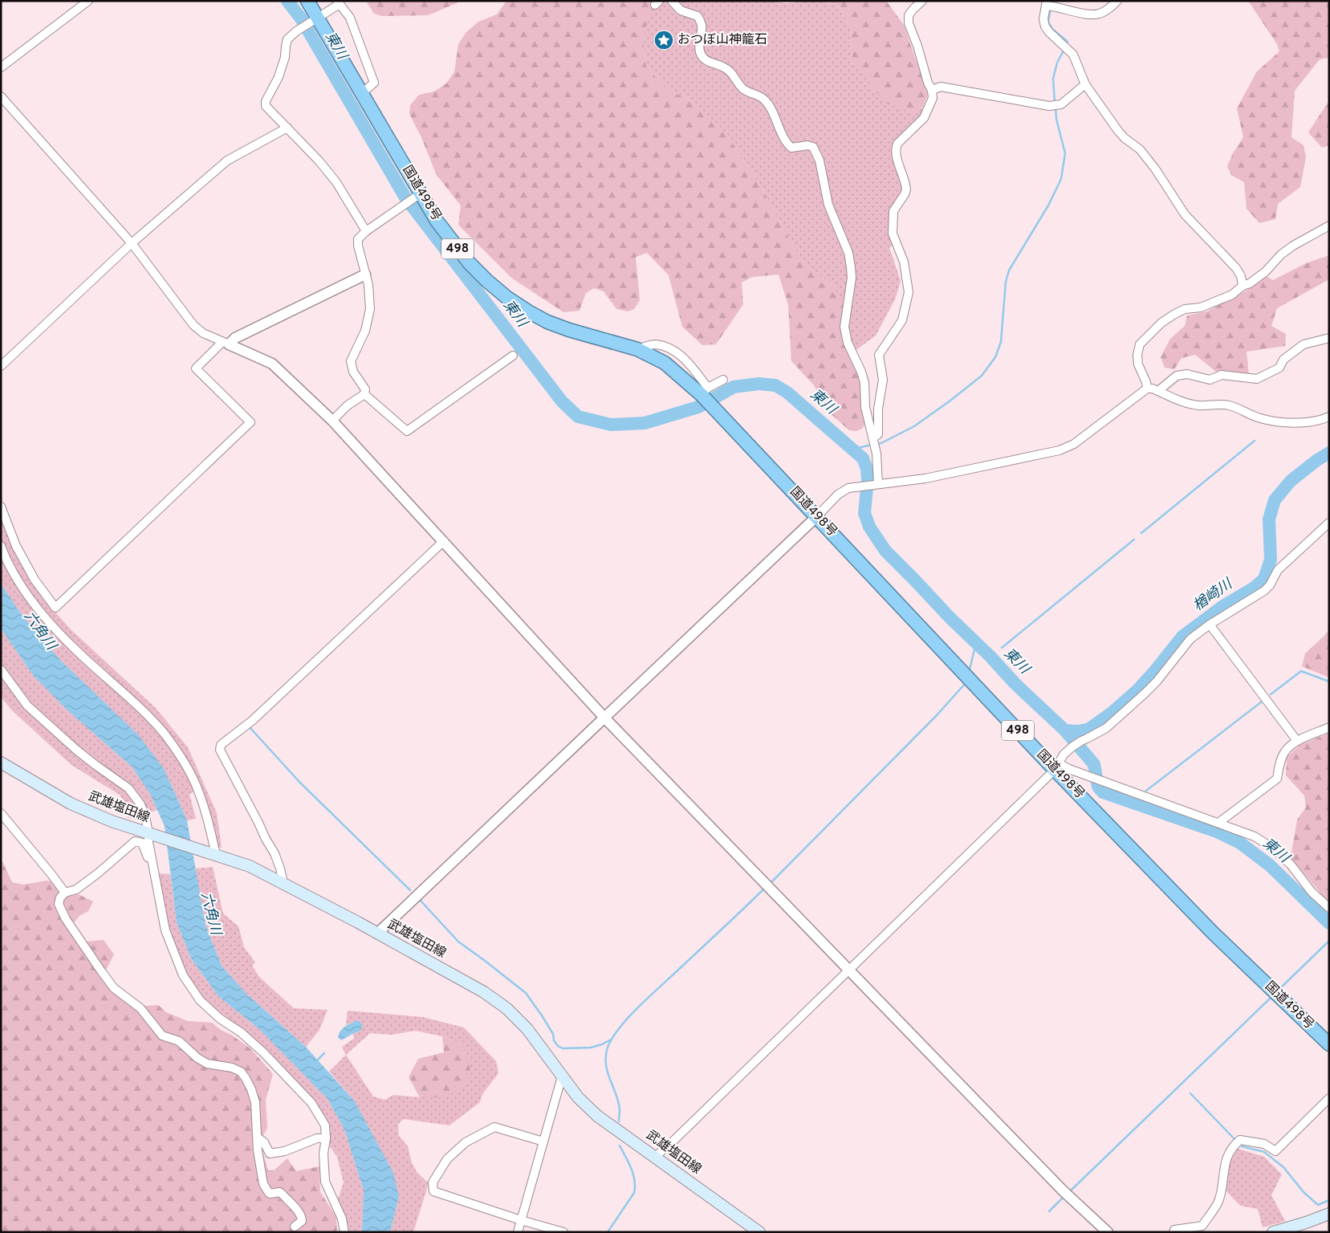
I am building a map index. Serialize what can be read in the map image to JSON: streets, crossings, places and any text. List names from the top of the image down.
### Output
{
  "streets": {
    "highway": ["国道498号", "498"],
    "main road": ["武雄塩田線"]
  },
  "water": ["東川", "楢崎川", "六角川"],
  "places": {
    "place": ["おつぼ山神籠石"]
  }
}
